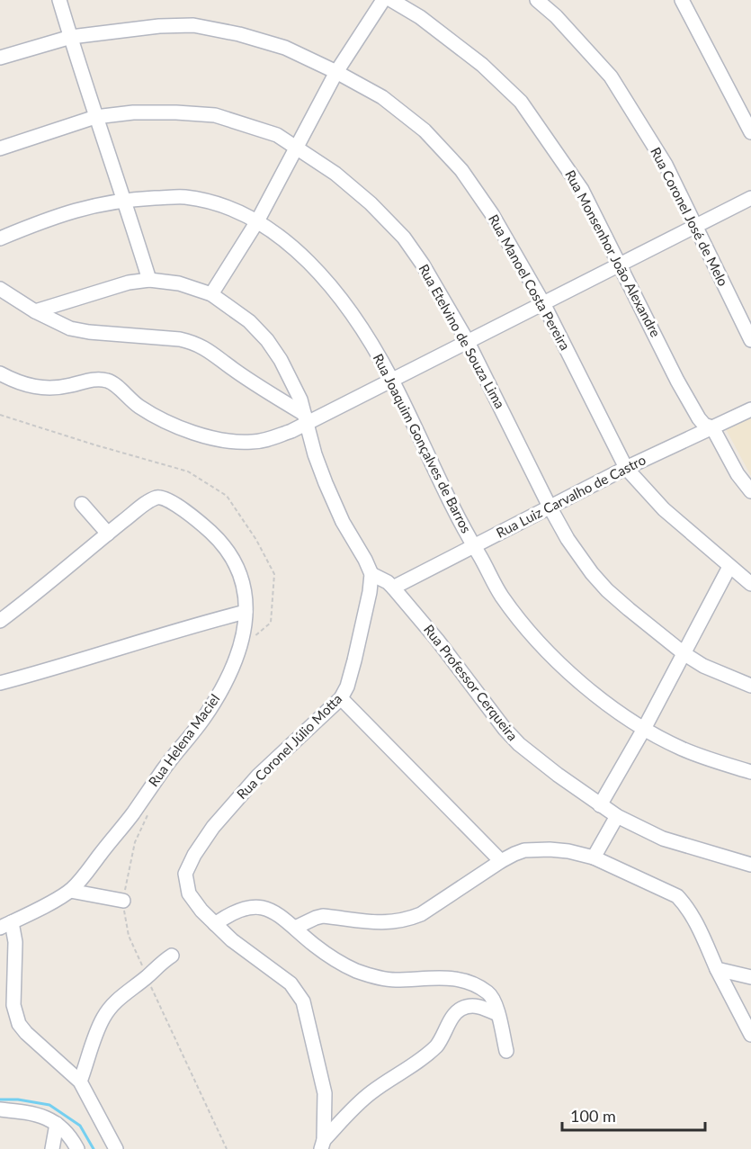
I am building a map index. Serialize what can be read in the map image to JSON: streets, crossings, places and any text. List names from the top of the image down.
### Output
{
  "streets": {
    "street": [
      "Rua Coronel José de Melo",
      "Rua Monsenhor João Alexandre",
      "Rua Manoel Costa Pereira",
      "Rua Etelvino de Souza Lima",
      "Rua Joaquim Gonçalves de Barros",
      "Rua Luiz Carvalho de Castro",
      "Rua Professor Cerqueira",
      "Rua Helena Maciel",
      "Rua Coronel Júlio Motta"
    ]
  },
  "crossings": [
    ["Rua Monsenhor João Alexandre", "Rua Luiz Carvalho de Castro"],
    ["Rua Manoel Costa Pereira", "Rua Luiz Carvalho de Castro"],
    ["Rua Etelvino de Souza Lima", "Rua Luiz Carvalho de Castro"],
    ["Rua Joaquim Gonçalves de Barros", "Rua Luiz Carvalho de Castro"],
    ["Rua Luiz Carvalho de Castro", "Rua Professor Cerqueira"],
    ["Rua Professor Cerqueira", "Rua Coronel Júlio Motta"]
  ],
  "scale_bar": "100 m"
}
